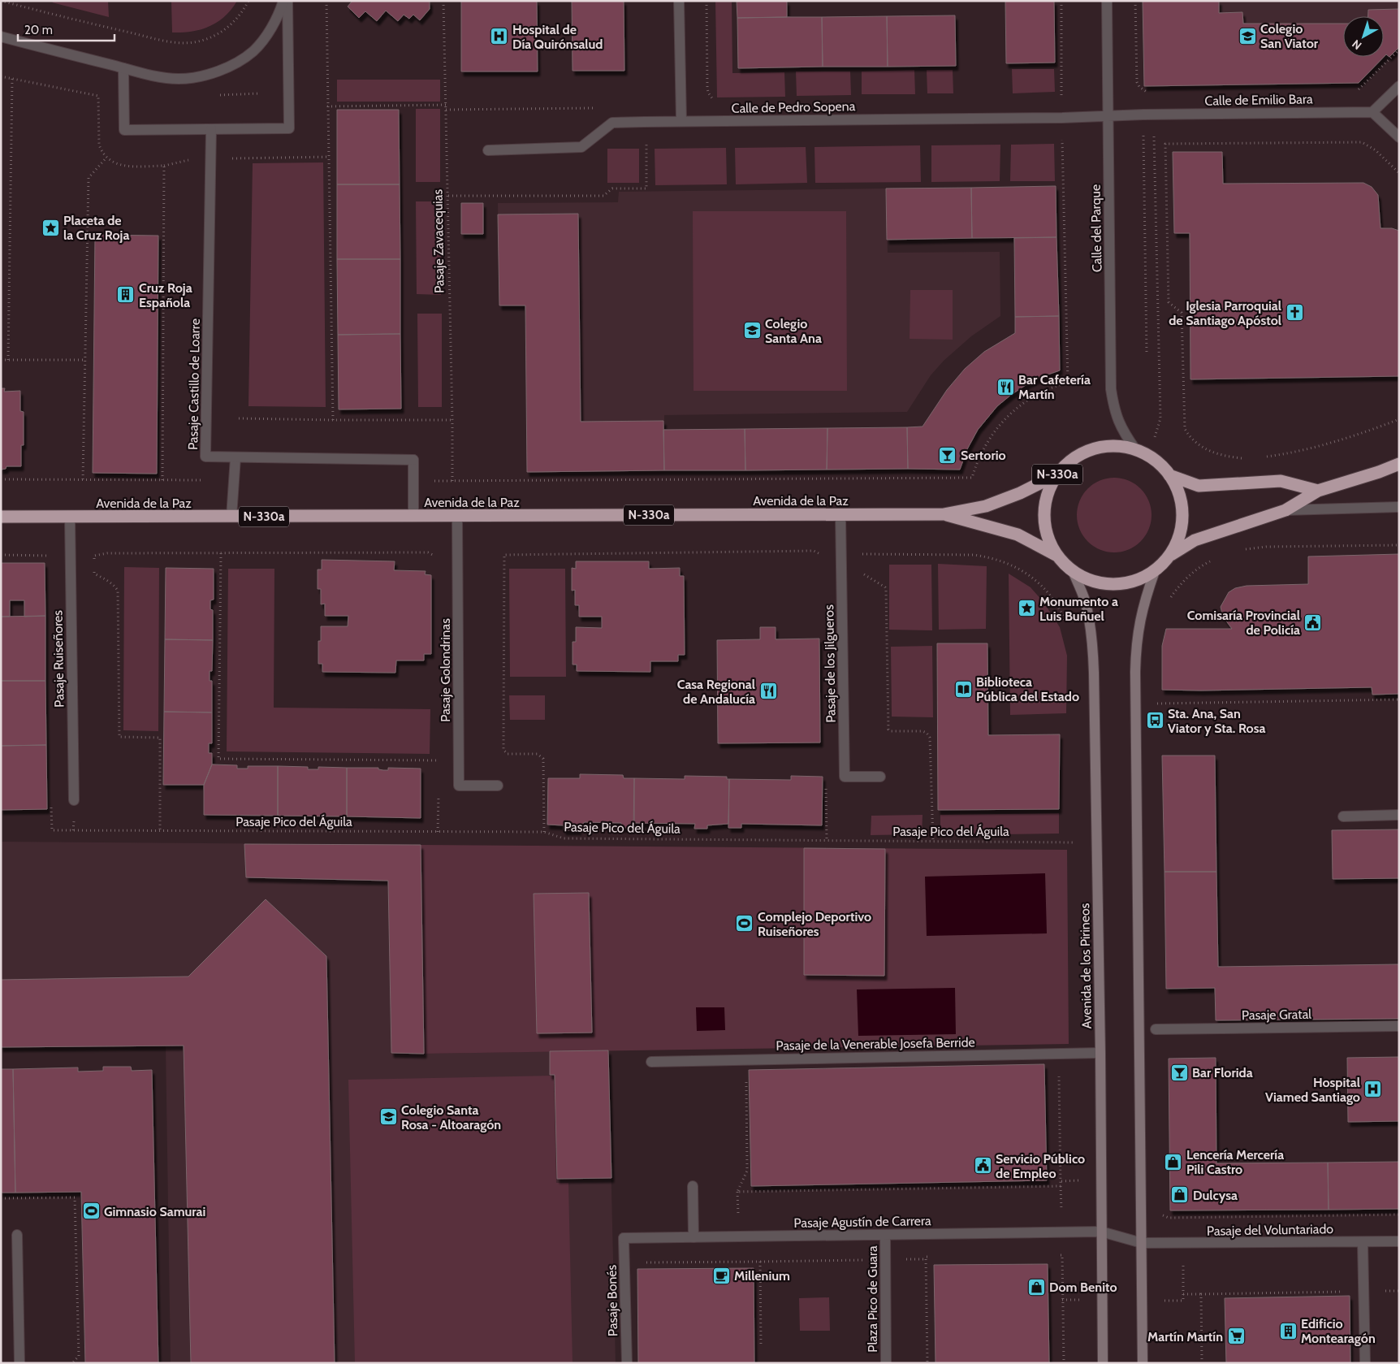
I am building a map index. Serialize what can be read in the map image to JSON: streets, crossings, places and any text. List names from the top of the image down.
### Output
{
  "streets": {
    "highway": ["N-330a", "Avenida de la Paz"],
    "street": [
      "Calle de Emilio Bara",
      "Calle de Pedro Sopena",
      "Calle del Parque",
      "Pasaje Castillo de Loarre",
      "Pasaje Ruiseñores",
      "Pasaje de los Jilgueros",
      "Pasaje Golondrinas",
      "Avenida de los Pirineos",
      "Pasaje Gratal",
      "Pasaje de la Venerable Josefa Berride",
      "Pasaje Agustín de Carrera",
      "Pasaje del Voluntariado",
      "Plaza Pico de Guara",
      "Pasaje Bonés"
    ],
    "path": ["Pasaje Zavacequias", "Pasaje Pico del Águila"]
  },
  "crossings": [
    ["Calle de Emilio Bara", "Calle de Pedro Sopena"],
    ["Calle de Emilio Bara", "Calle del Parque"],
    ["Calle de Pedro Sopena", "Calle del Parque"],
    ["Calle del Parque", "N-330a"],
    ["Calle del Parque", "Avenida de la Paz"],
    ["Calle del Parque", "Avenida de los Pirineos"],
    ["N-330a", "Avenida de la Paz"],
    ["N-330a", "Avenida de los Pirineos"],
    ["Avenida de la Paz", "Pasaje Ruiseñores"],
    ["Avenida de la Paz", "Pasaje de los Jilgueros"],
    ["Avenida de la Paz", "Pasaje Golondrinas"],
    ["Avenida de la Paz", "Avenida de los Pirineos"],
    ["Avenida de los Pirineos", "Pasaje de la Venerable Josefa Berride"],
    ["Avenida de los Pirineos", "Pasaje Agustín de Carrera"],
    ["Pasaje Agustín de Carrera", "Pasaje del Voluntariado"],
    ["Pasaje Agustín de Carrera", "Plaza Pico de Guara"],
    ["Pasaje Agustín de Carrera", "Pasaje Bonés"]
  ],
  "places": {
    "school or university": ["Colegio San Viator", "Colegio Santa Ana", "Colegio Santa Rosa - Altoaragón"],
    "hospital": ["Hospital de Día Quirónsalud", "Hospital Viamed Santiago"],
    "place": ["Placeta de la Cruz Roja", "Monumento a Luis Buñuel"],
    "building": ["Cruz Roja Española", "Edificio Montearagón"],
    "church": ["Iglesia Parroquial de Santiago Apóstol"],
    "restaurant": ["Bar Cafetería Martín", "Casa Regional de Andalucía"],
    "bar": ["Sertorio", "Bar Florida"],
    "public building": ["Comisaría Provincial de Policía", "Servicio Público de Empleo"],
    "library": ["Biblioteca Pública del Estado"],
    "bus stop": ["Sta. Ana, San Viator y Sta. Rosa"],
    "sports": ["Complejo Deportivo Ruiseñores", "Gimnasio Samurai"],
    "shop": ["Lencería Mercería Pili Castro", "Dulcysa", "Dom Benito"],
    "cafe": ["Millenium"],
    "supermarket": ["Martín Martín"]
  },
  "scale_bar": "20 m",
  "north": "bottom left"
}
